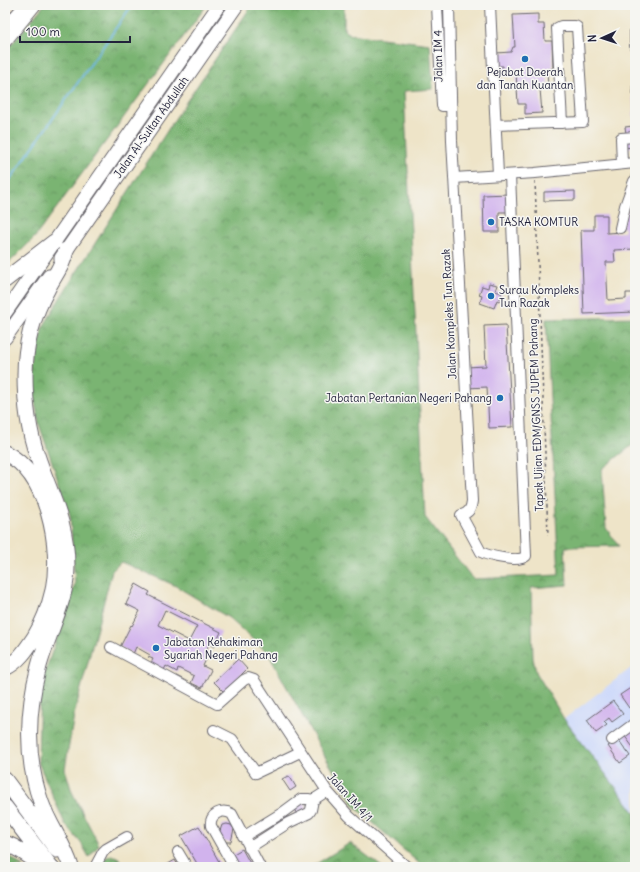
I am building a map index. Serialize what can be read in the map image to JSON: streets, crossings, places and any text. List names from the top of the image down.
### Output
{
  "streets": {
    "main road": ["Jalan Al-Sultan Abdullah"],
    "street": ["Jalan IM 4", "Jalan Kompleks Tun Razak", "Jalan IM 4/1"],
    "path": ["Tapak Ujian EDM/GNSS JUPEM Pahang"]
  },
  "crossings": [
    ["Jalan IM 4", "Jalan Kompleks Tun Razak"]
  ],
  "places": [
    "Pejabat Daerah dan Tanah Kuantan",
    "TASKA KOMTUR",
    "Surau Kompleks Tun Razak",
    "Jabatan Pertanian Negeri Pahang",
    "Jabatan Kehakiman Syariah Negeri Pahang"
  ],
  "scale_bar": "100 m",
  "north": "left"
}
